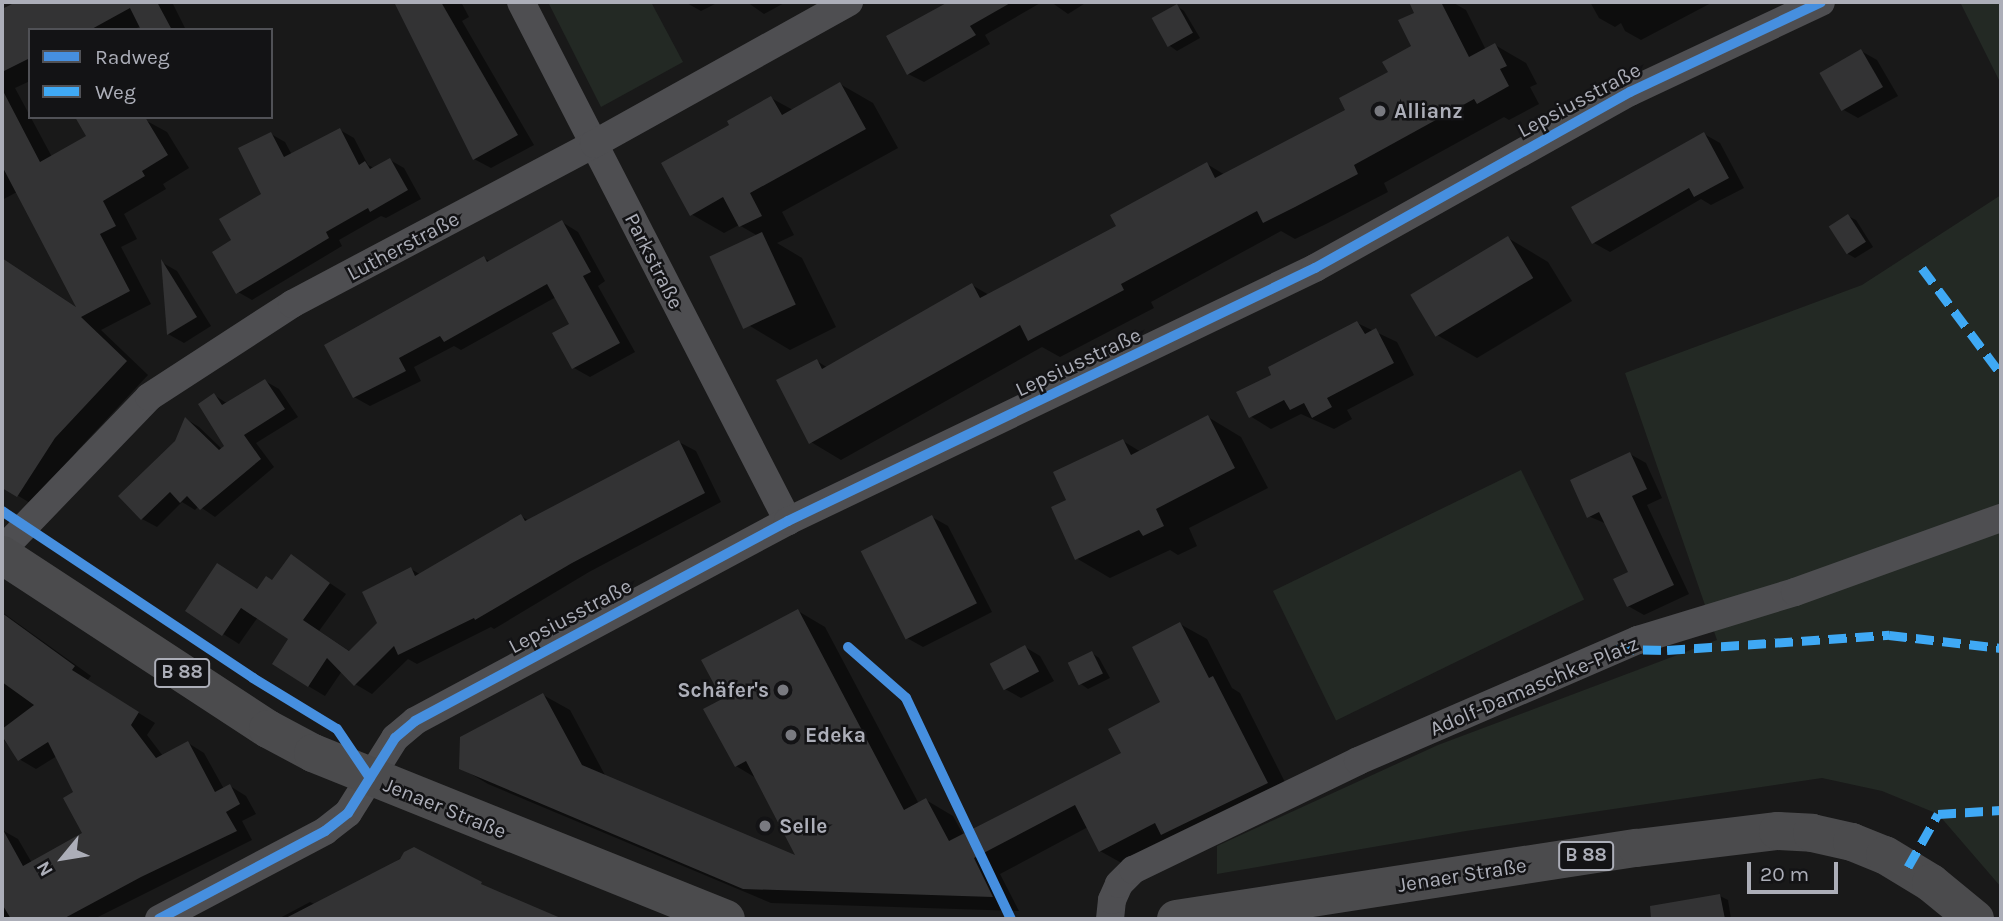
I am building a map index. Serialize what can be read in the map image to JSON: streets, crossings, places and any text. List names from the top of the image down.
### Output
{
  "streets": {
    "main road": ["B 88", "Jenaer Straße"],
    "street": [
      "Lepsiusstraße",
      "Lutherstraße",
      "Parkstraße",
      "Adolf-Damaschke-Platz"
    ]
  },
  "crossings": [
    ["Lepsiusstraße", "Parkstraße"],
    ["Lepsiusstraße", "Jenaer Straße"],
    ["Lutherstraße", "Parkstraße"]
  ],
  "places": [
    "Allianz",
    "Schäfer's",
    "Edeka",
    "Selle"
  ],
  "legend": ["Radweg", "Weg"],
  "scale_bar": "20 m",
  "north": "bottom left"
}
